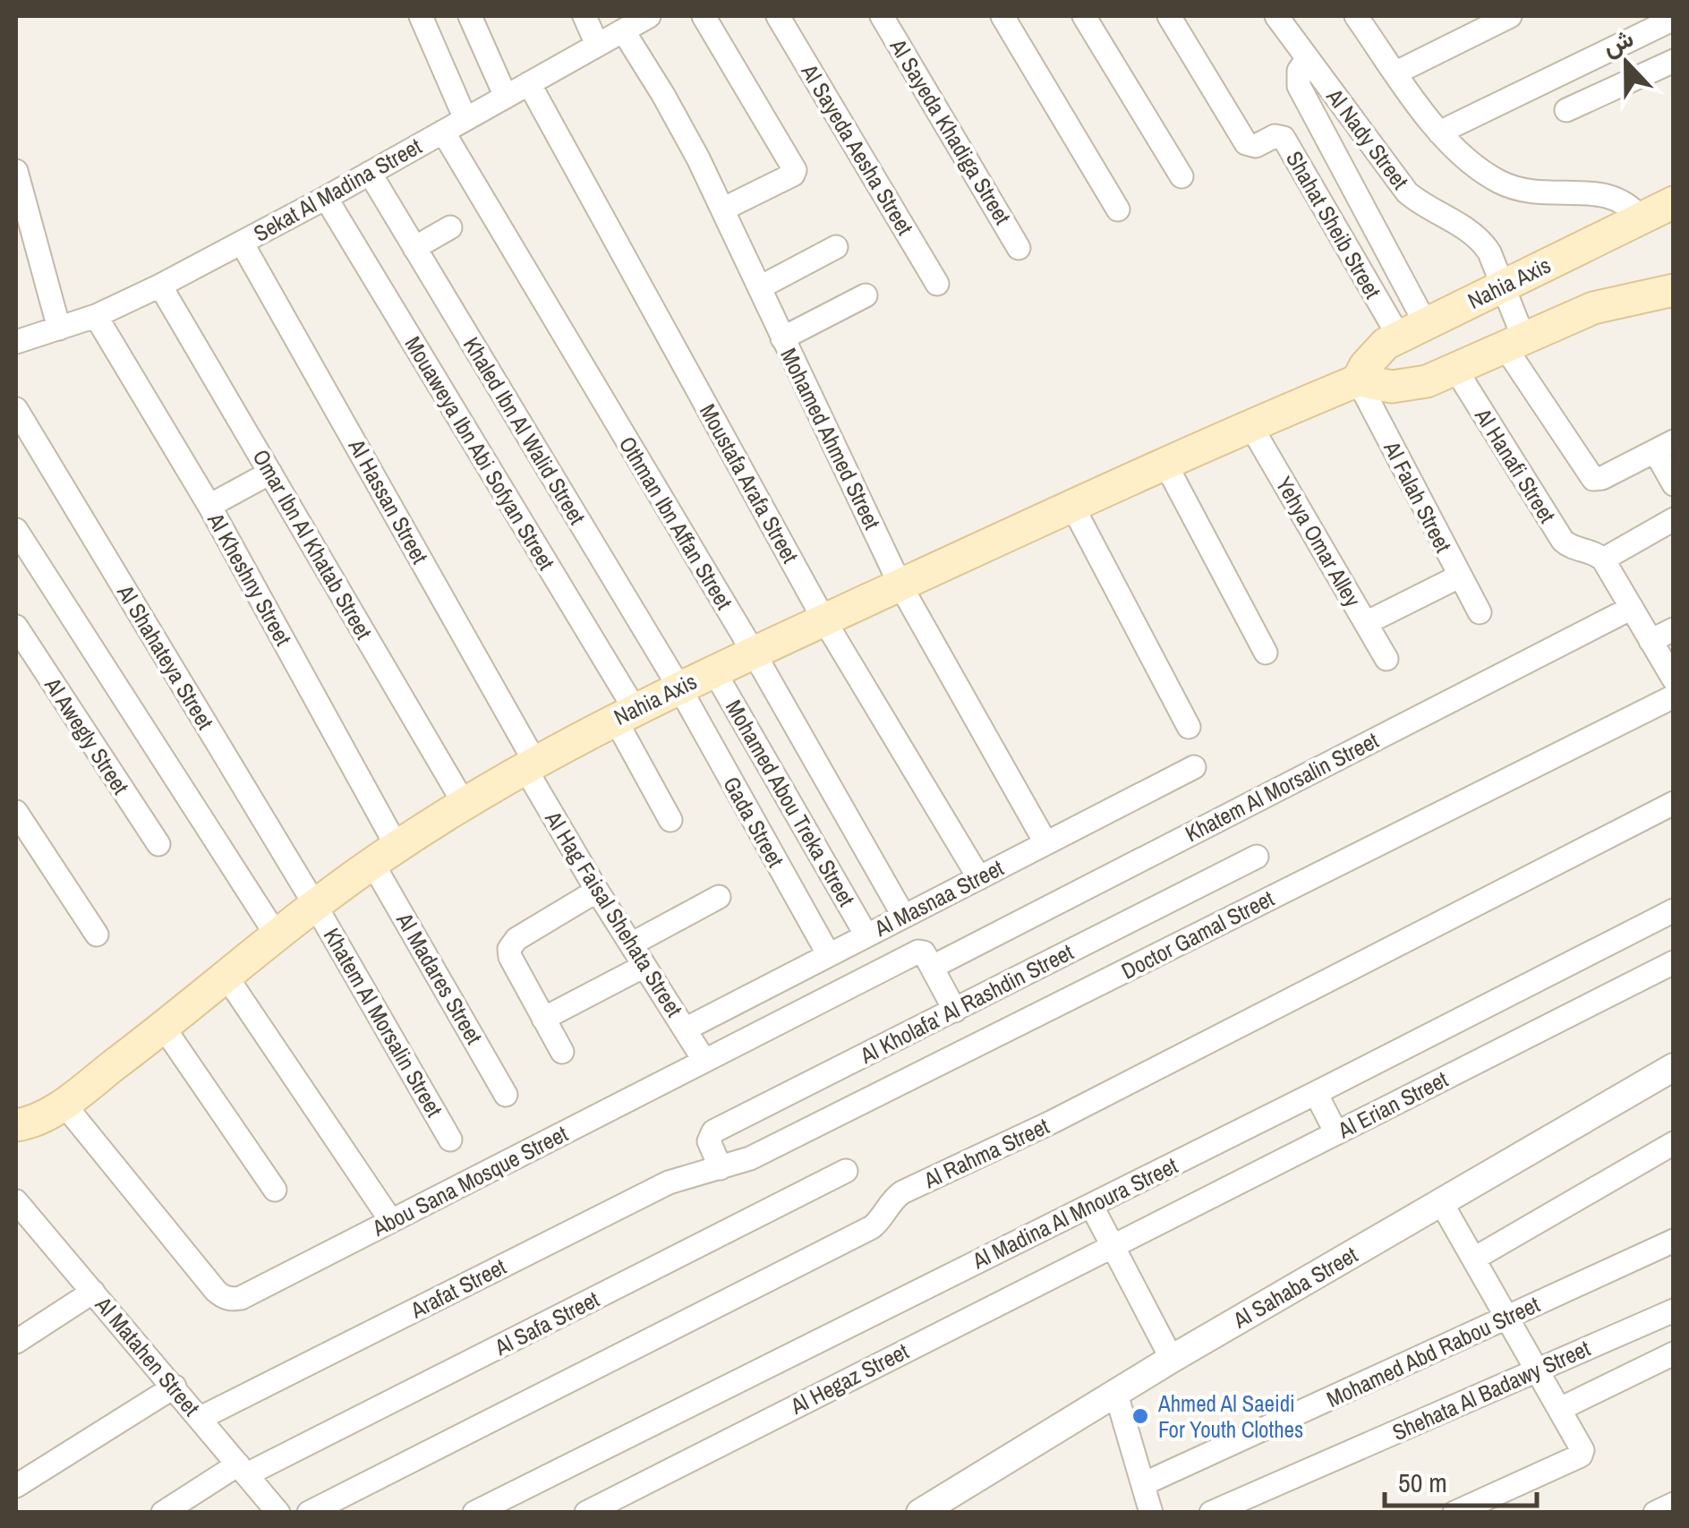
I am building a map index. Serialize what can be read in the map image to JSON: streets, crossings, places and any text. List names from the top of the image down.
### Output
{
  "streets": {
    "main road": ["Nahia Axis"],
    "street": [
      "Al Sayeda Khadiga Street",
      "Al Nady Street",
      "Al Sayeda Aesha Street",
      "Sekat Al Madina Street",
      "Shahat Sheib Street",
      "Khaled Ibn Al Walid Street",
      "Mohamed Ahmed Street",
      "Mouaweya Ibn Abi Sofyan Street",
      "Al Hanafi Street",
      "Moustafa Arafa Street",
      "Al Falah Street",
      "Al Hassan Street",
      "Othman Ibn Affan Street",
      "Yehya Omar Alley",
      "Omar Ibn Al Khatab Street",
      "Al Kheshny Street",
      "Al Shahateya Street",
      "Al Awegly Street",
      "Khatem Al Morsalin Street",
      "Mohamed Abou Treka Street",
      "Gada Street",
      "Al Masnaa Street",
      "Al Hag Faisal Shehata Street",
      "Doctor Gamal Street",
      "Al Madares Street",
      "Al Kholafa' Al Rashdin Street",
      "Al Erian Street",
      "Al Rahma Street",
      "Abou Sana Mosque Street",
      "Al Madina Al Mnoura Street",
      "Al Sahaba Street",
      "Arafat Street",
      "Al Safa Street",
      "Mohamed Abd Rabou Street",
      "Al Matahen Street",
      "Al Hegaz Street",
      "Shehata Al Badawy Street"
    ]
  },
  "crossings": [
    ["Al Nady Street", "Nahia Axis"],
    ["Sekat Al Madina Street", "Khaled Ibn Al Walid Street"],
    ["Sekat Al Madina Street", "Mohamed Ahmed Street"],
    ["Sekat Al Madina Street", "Mouaweya Ibn Abi Sofyan Street"],
    ["Sekat Al Madina Street", "Moustafa Arafa Street"],
    ["Sekat Al Madina Street", "Al Hassan Street"],
    ["Sekat Al Madina Street", "Othman Ibn Affan Street"],
    ["Sekat Al Madina Street", "Omar Ibn Al Khatab Street"],
    ["Sekat Al Madina Street", "Al Kheshny Street"],
    ["Shahat Sheib Street", "Nahia Axis"],
    ["Nahia Axis", "Khaled Ibn Al Walid Street"],
    ["Nahia Axis", "Mohamed Ahmed Street"],
    ["Nahia Axis", "Mouaweya Ibn Abi Sofyan Street"],
    ["Nahia Axis", "Moustafa Arafa Street"],
    ["Nahia Axis", "Al Falah Street"],
    ["Nahia Axis", "Al Hassan Street"],
    ["Nahia Axis", "Othman Ibn Affan Street"],
    ["Nahia Axis", "Yehya Omar Alley"],
    ["Nahia Axis", "Omar Ibn Al Khatab Street"],
    ["Nahia Axis", "Al Kheshny Street"],
    ["Nahia Axis", "Al Shahateya Street"],
    ["Nahia Axis", "Khatem Al Morsalin Street"],
    ["Nahia Axis", "Mohamed Abou Treka Street"],
    ["Nahia Axis", "Gada Street"],
    ["Nahia Axis", "Al Hag Faisal Shehata Street"],
    ["Nahia Axis", "Al Madares Street"],
    ["Nahia Axis", "Abou Sana Mosque Street"],
    ["Khaled Ibn Al Walid Street", "Gada Street"],
    ["Mohamed Ahmed Street", "Al Masnaa Street"],
    ["Moustafa Arafa Street", "Al Masnaa Street"],
    ["Al Hassan Street", "Al Hag Faisal Shehata Street"],
    ["Othman Ibn Affan Street", "Al Masnaa Street"],
    ["Al Kheshny Street", "Al Madares Street"],
    ["Al Shahateya Street", "Khatem Al Morsalin Street"],
    ["Khatem Al Morsalin Street", "Abou Sana Mosque Street"],
    ["Mohamed Abou Treka Street", "Al Masnaa Street"],
    ["Gada Street", "Al Masnaa Street"],
    ["Al Masnaa Street", "Al Hag Faisal Shehata Street"],
    ["Al Hag Faisal Shehata Street", "Abou Sana Mosque Street"],
    ["Doctor Gamal Street", "Al Kholafa' Al Rashdin Street"],
    ["Doctor Gamal Street", "Arafat Street"],
    ["Al Kholafa' Al Rashdin Street", "Arafat Street"],
    ["Al Erian Street", "Al Hegaz Street"],
    ["Arafat Street", "Al Matahen Street"],
    ["Al Safa Street", "Al Matahen Street"]
  ],
  "places": ["Ahmed Al Saeidi For Youth Clothes"],
  "scale_bar": "50 m",
  "north": "top"
}
